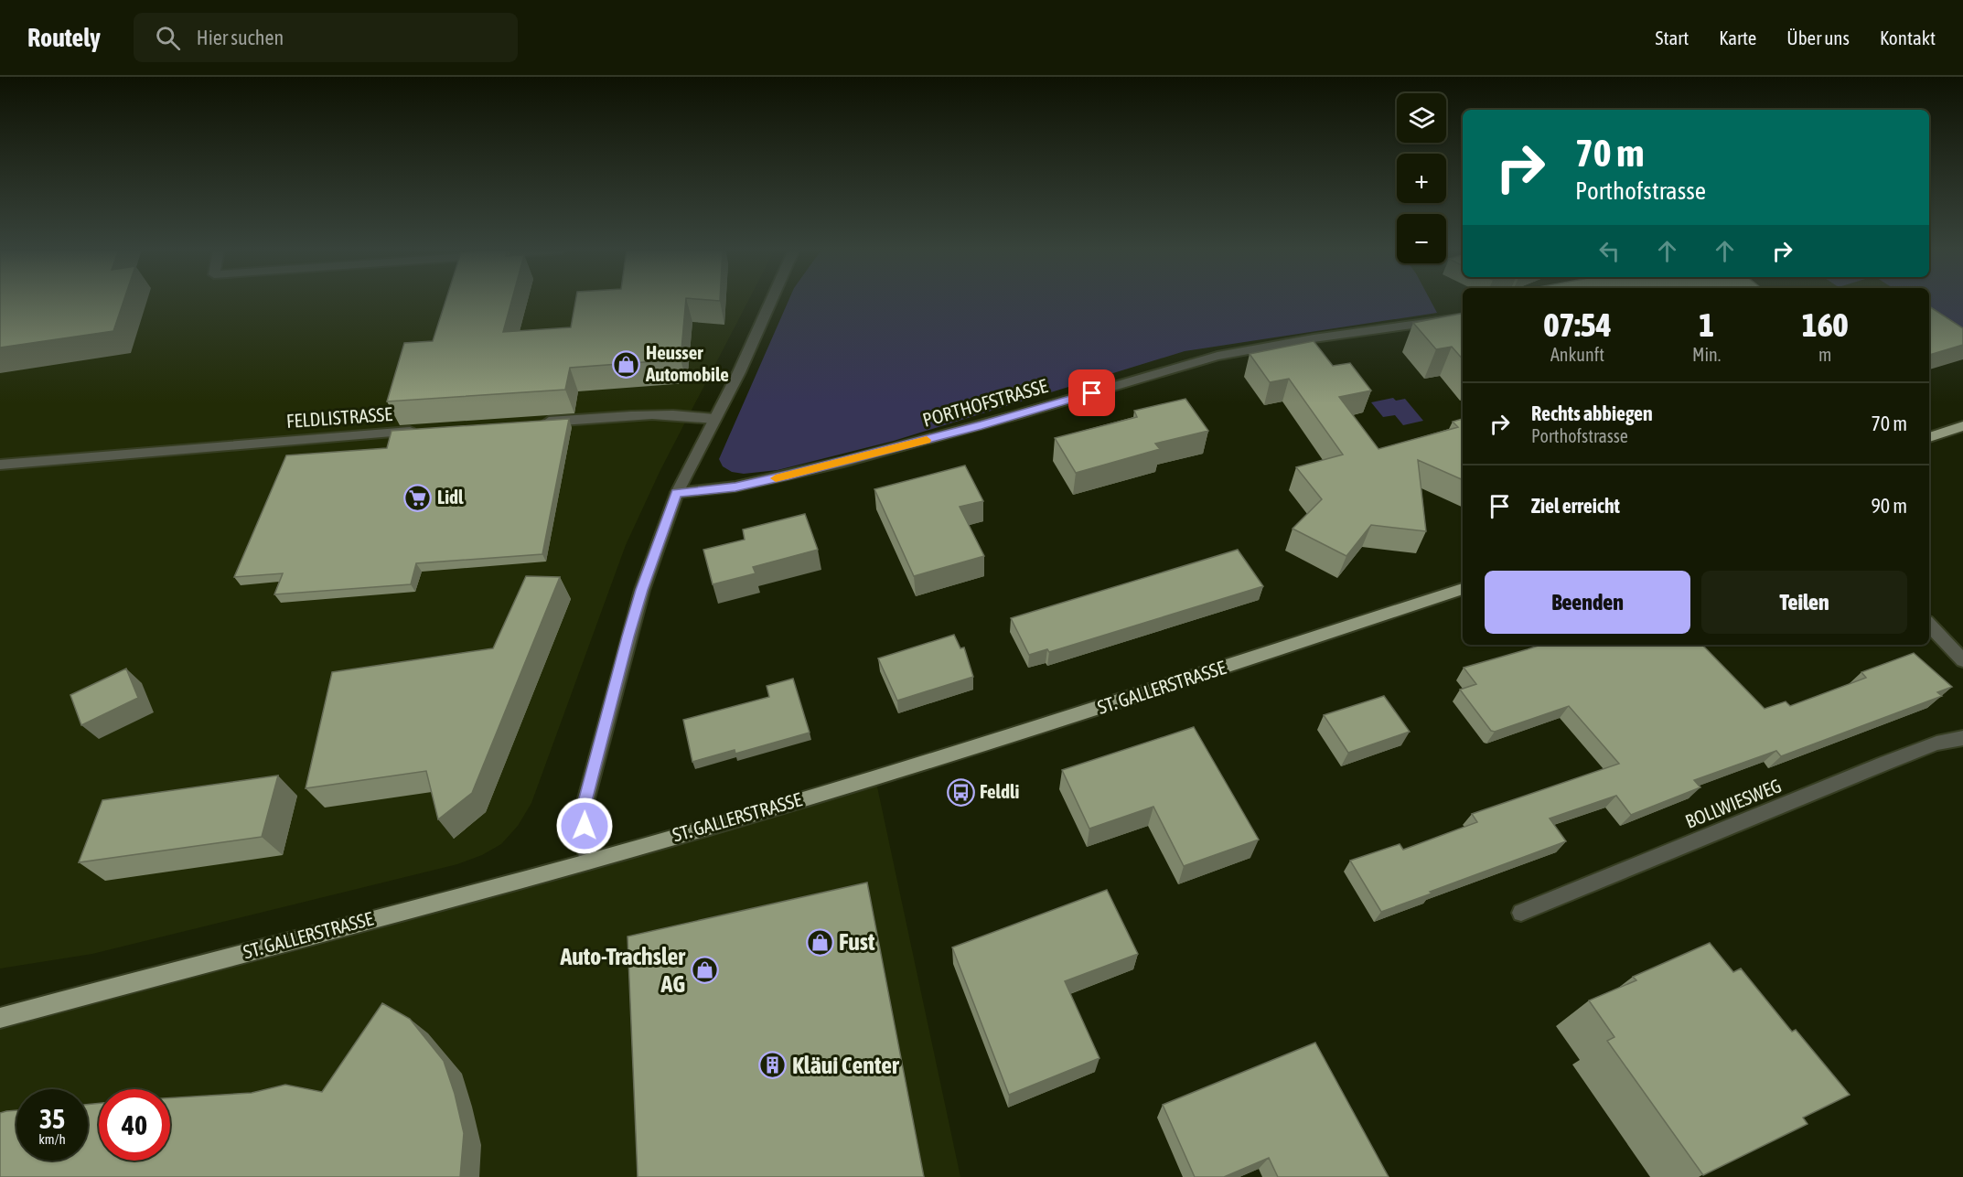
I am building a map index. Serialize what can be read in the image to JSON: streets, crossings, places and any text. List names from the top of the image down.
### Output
{
  "streets": {
    "main road": ["ST. GALLERSTRASSE"],
    "street": ["PORTHOFSTRASSE", "FELDLISTRASSE", "BOLLWIESWEG"]
  },
  "places": {
    "shop": ["Heusser Automobile", "Fust", "Auto-Trachsler AG"],
    "supermarket": ["Lidl"],
    "bus stop": ["Feldli"],
    "building": ["Kläui Center"]
  },
  "page": {
    "header": "Routely",
    "search": "Hier suchen",
    "nav": [
      "Start",
      "Karte",
      "Über uns",
      "Kontakt"
    ],
    "map_buttons": ["+", "−"],
    "turn": ["70 m", "Porthofstrasse"],
    "eta": [
      "07:54",
      "Ankunft",
      "1",
      "Min.",
      "160",
      "m"
    ],
    "list": [
      {
        "name": "Rechts abbiegen",
        "note": "Porthofstrasse",
        "value": "70 m"
      },
      {
        "name": "Ziel erreicht",
        "value": "90 m"
      }
    ],
    "buttons": ["Beenden", "Teilen"],
    "speed": "35 km/h",
    "limit": "40"
  }
}
